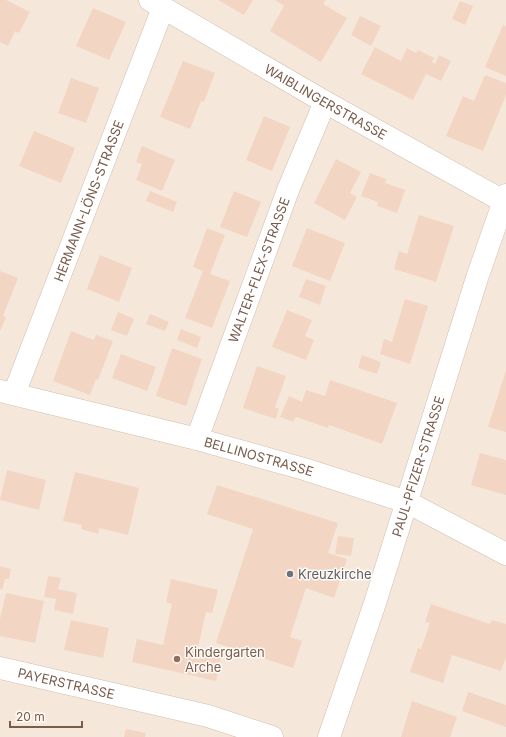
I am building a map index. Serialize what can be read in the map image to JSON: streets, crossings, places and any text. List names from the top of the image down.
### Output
{
  "streets": {
    "street": [
      "WAIBLINGERSTRASSE",
      "HERMANN-LÖNS-STRASSE",
      "WALTER-FLEX-STRASSE",
      "BELLINOSTRASSE",
      "PAUL-PFIZER-STRASSE",
      "PAYERSTRASSE"
    ]
  },
  "crossings": [
    ["WAIBLINGERSTRASSE", "HERMANN-LÖNS-STRASSE"],
    ["WAIBLINGERSTRASSE", "WALTER-FLEX-STRASSE"],
    ["WAIBLINGERSTRASSE", "PAUL-PFIZER-STRASSE"],
    ["HERMANN-LÖNS-STRASSE", "BELLINOSTRASSE"],
    ["WALTER-FLEX-STRASSE", "BELLINOSTRASSE"],
    ["BELLINOSTRASSE", "PAUL-PFIZER-STRASSE"]
  ],
  "places": ["Kreuzkirche", "Kindergarten Arche"],
  "scale_bar": "20 m"
}
